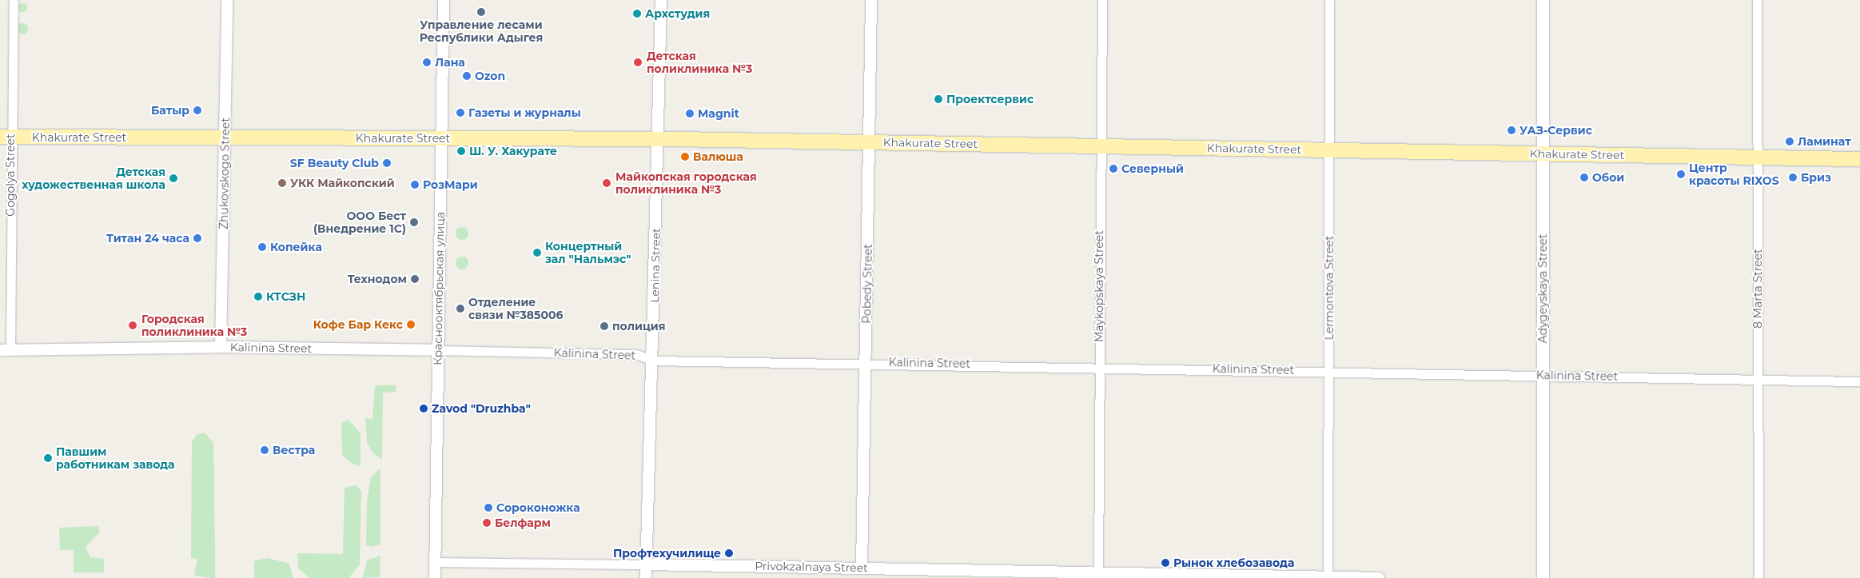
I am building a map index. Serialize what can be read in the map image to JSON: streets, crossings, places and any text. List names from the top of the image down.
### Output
{
  "streets": {
    "main road": ["Khakurate Street", "Adygeyskaya Street"],
    "street": [
      "Zhukovskogo Street",
      "Gogolya Street",
      "Lenina Street",
      "Pobedy Street",
      "Maykopskaya Street",
      "Lermontova Street",
      "Краснооктябрьская улица",
      "8 Marta Street",
      "Kalinina Street",
      "Privokzalnaya Street"
    ]
  },
  "crossings": [
    ["Khakurate Street", "Zhukovskogo Street"],
    ["Khakurate Street", "Gogolya Street"],
    ["Khakurate Street", "Lenina Street"],
    ["Khakurate Street", "Pobedy Street"],
    ["Khakurate Street", "Maykopskaya Street"],
    ["Khakurate Street", "Lermontova Street"],
    ["Khakurate Street", "Краснооктябрьская улица"],
    ["Khakurate Street", "Adygeyskaya Street"],
    ["Khakurate Street", "8 Marta Street"],
    ["Zhukovskogo Street", "Kalinina Street"],
    ["Gogolya Street", "Kalinina Street"],
    ["Lenina Street", "Kalinina Street"],
    ["Lenina Street", "Privokzalnaya Street"],
    ["Pobedy Street", "Kalinina Street"],
    ["Pobedy Street", "Privokzalnaya Street"],
    ["Maykopskaya Street", "Kalinina Street"],
    ["Maykopskaya Street", "Privokzalnaya Street"],
    ["Lermontova Street", "Kalinina Street"],
    ["Lermontova Street", "Privokzalnaya Street"],
    ["Краснооктябрьская улица", "Kalinina Street"],
    ["Краснооктябрьская улица", "Privokzalnaya Street"],
    ["Adygeyskaya Street", "Kalinina Street"],
    ["8 Marta Street", "Kalinina Street"]
  ],
  "places": [
    "Управление лесами Республики Адыгея",
    "Архстудия",
    "Лана",
    "Детская поликлиника №3",
    "Ozon",
    "Проектсервис",
    "Батыр",
    "Газеты и журналы",
    "Magnit",
    "УАЗ-Сервис",
    "Ламинат",
    "Ш. У. Хакурате",
    "Валюша",
    "SF Beauty Club",
    "Северный",
    "Центр красоты RIXOS",
    "Обои",
    "Бриз",
    "Детская художественная школа",
    "УКК Майкопский",
    "Майкопская городская поликлиника №3",
    "РозМари",
    "ООО Бест (Внедрение 1С)",
    "Титан 24 часа",
    "Копейка",
    "Концертный зал \"Нальмэс\"",
    "Технодом",
    "КТСЗН",
    "Отделение связи №385006",
    "Кофе Бар Кекс",
    "Городская поликлиника №3",
    "полиция",
    "Zavod \"Druzhba\"",
    "Вестра",
    "Павшим работникам завода",
    "Сороконожка",
    "Белфарм",
    "Профтехучилище",
    "Рынок хлебозавода"
  ]
}
